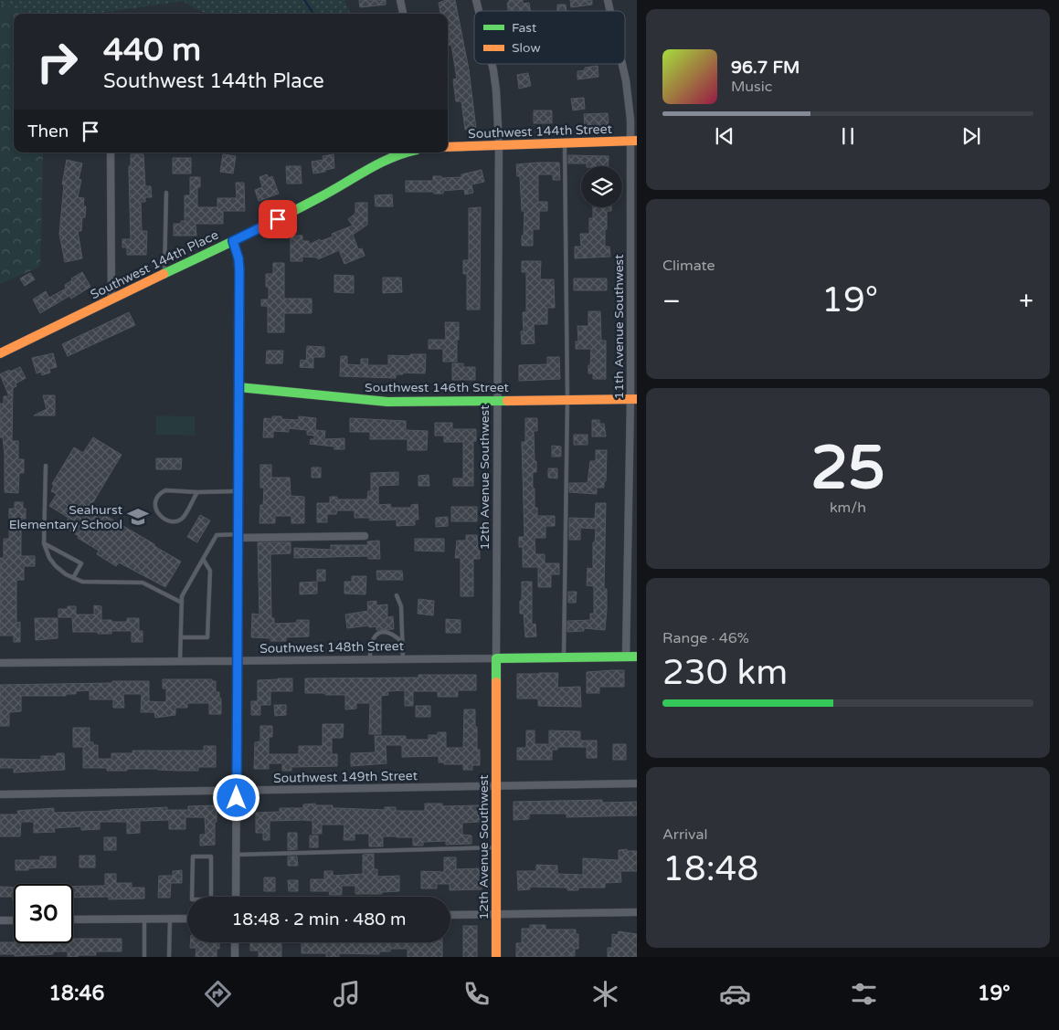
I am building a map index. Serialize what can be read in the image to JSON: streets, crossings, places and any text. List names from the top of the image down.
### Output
{
  "streets": {
    "street": [
      "Southwest 144th Street",
      "Southwest 144th Place",
      "11th Avenue Southwest",
      "Southwest 146th Street",
      "12th Avenue Southwest",
      "Southwest 148th Street",
      "Southwest 149th Street"
    ]
  },
  "crossings": [
    ["Southwest 144th Street", "11th Avenue Southwest"],
    ["Southwest 144th Street", "12th Avenue Southwest"],
    ["11th Avenue Southwest", "Southwest 146th Street"],
    ["11th Avenue Southwest", "Southwest 148th Street"],
    ["Southwest 146th Street", "12th Avenue Southwest"],
    ["12th Avenue Southwest", "Southwest 148th Street"],
    ["12th Avenue Southwest", "Southwest 149th Street"]
  ],
  "places": {
    "school or university": ["Seahurst Elementary School"]
  },
  "legend": ["Fast", "Slow"],
  "page": {
    "turn": ["440 m", "Southwest 144th Place"],
    "song": ["96.7 FM", "Music"],
    "then": "Then",
    "tile": [
      "Climate",
      ["25", "km/h"],
      ["Range · 46%", "230 km"],
      ["Arrival", "18:48"]
    ],
    "heat": ["−", "19°", "+"],
    "limit": "30",
    "trip": "18:48 · 2 min · 480 m",
    "tabs": ["18:46", "19°"]
  }
}
